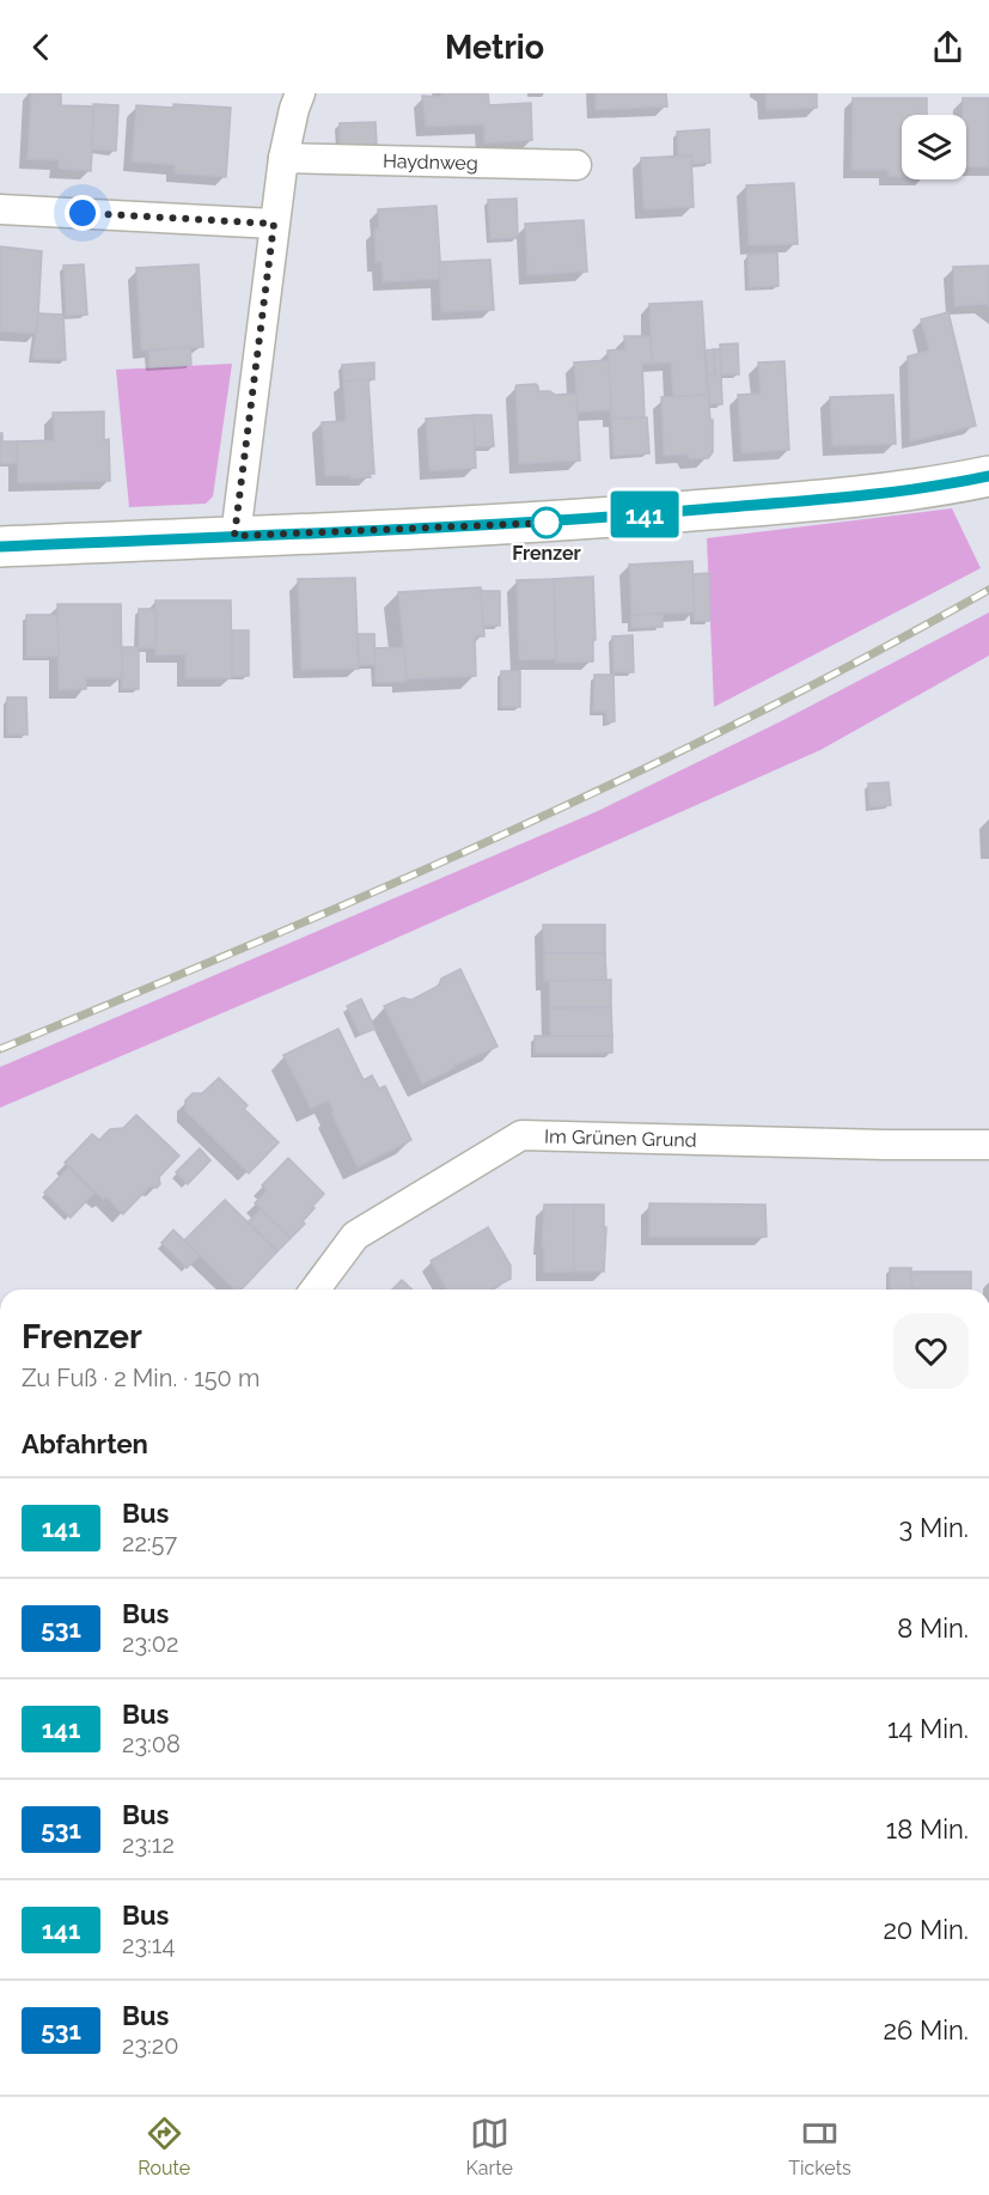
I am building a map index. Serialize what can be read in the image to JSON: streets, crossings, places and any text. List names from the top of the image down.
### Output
{
  "streets": {
    "street": ["Haydnweg", "Im Grünen Grund"]
  },
  "places": ["Frenzer"],
  "lines": ["bus line 141"],
  "page": {
    "header": "Metrio",
    "on_map": "141",
    "heading": [
      ["Frenzer", "Zu Fuß · 2 Min. · 150 m"],
      "Abfahrten"
    ],
    "list": [
      {
        "mark": "141",
        "name": "Bus",
        "note": "22:57",
        "value": "3 Min."
      },
      {
        "mark": "531",
        "name": "Bus",
        "note": "23:02",
        "value": "8 Min."
      },
      {
        "mark": "141",
        "name": "Bus",
        "note": "23:08",
        "value": "14 Min."
      },
      {
        "mark": "531",
        "name": "Bus",
        "note": "23:12",
        "value": "18 Min."
      },
      {
        "mark": "141",
        "name": "Bus",
        "note": "23:14",
        "value": "20 Min."
      },
      {
        "mark": "531",
        "name": "Bus",
        "note": "23:20",
        "value": "26 Min."
      }
    ],
    "tabs": ["Route", "Karte", "Tickets"]
  }
}
